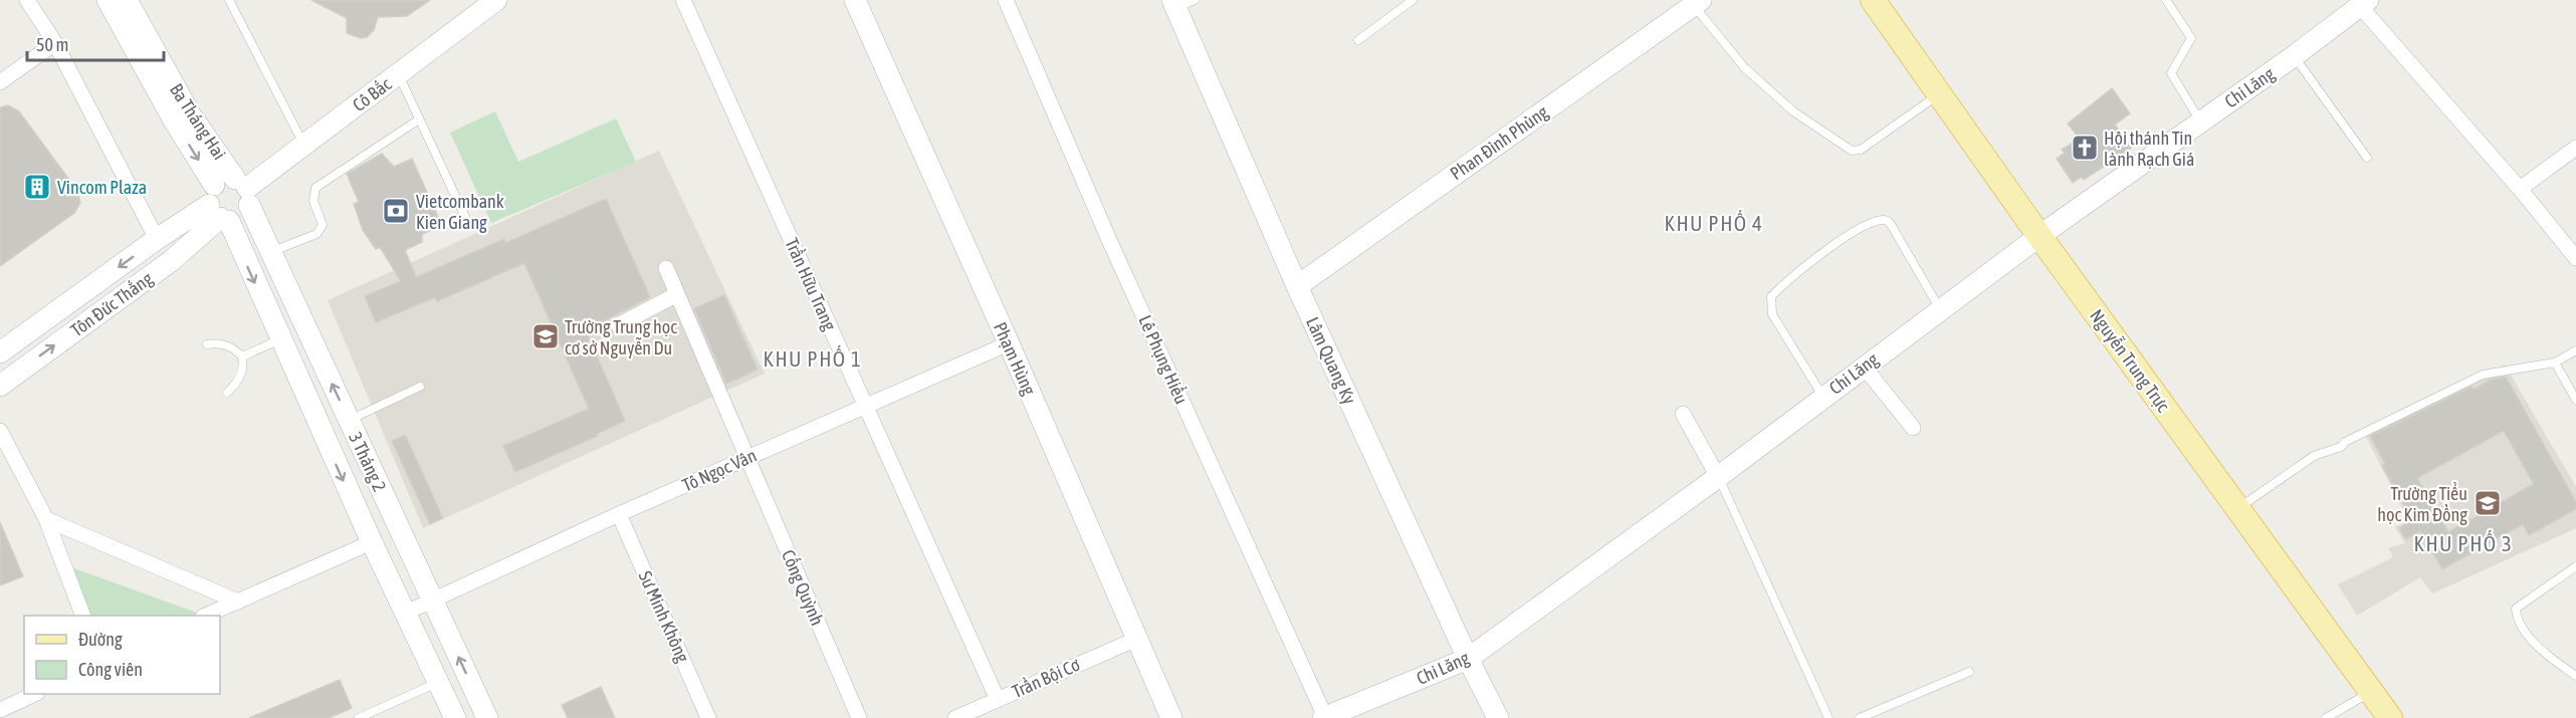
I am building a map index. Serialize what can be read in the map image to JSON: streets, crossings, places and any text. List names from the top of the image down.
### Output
{
  "streets": {
    "main road": ["Nguyễn Trung Trực"],
    "street": [
      "Chi Lăng",
      "Cô Bắc",
      "Ba Tháng Hai",
      "Phan Đình Phùng",
      "Trần Hữu Trang",
      "Tôn Đức Thắng",
      "Phạm Hùng",
      "Lê Phụng Hiểu",
      "Lâm Quang Ky",
      "3 Tháng 2",
      "Tô Ngọc Vân",
      "Cống Quỳnh",
      "Sư Minh Không",
      "Trần Bội Cơ"
    ]
  },
  "crossings": [
    ["Chi Lăng", "Lê Phụng Hiểu"],
    ["Chi Lăng", "Lâm Quang Ky"],
    ["Chi Lăng", "Nguyễn Trung Trực"],
    ["Cô Bắc", "Ba Tháng Hai"],
    ["Cô Bắc", "Tôn Đức Thắng"],
    ["Cô Bắc", "3 Tháng 2"],
    ["Ba Tháng Hai", "3 Tháng 2"],
    ["Phan Đình Phùng", "Lâm Quang Ky"],
    ["Trần Hữu Trang", "Tô Ngọc Vân"],
    ["Trần Hữu Trang", "Trần Bội Cơ"],
    ["Tôn Đức Thắng", "3 Tháng 2"],
    ["Phạm Hùng", "Tô Ngọc Vân"],
    ["Phạm Hùng", "Trần Bội Cơ"],
    ["3 Tháng 2", "Tô Ngọc Vân"],
    ["Tô Ngọc Vân", "Cống Quỳnh"],
    ["Tô Ngọc Vân", "Sư Minh Không"]
  ],
  "districts": ["KHU PHỐ 4", "KHU PHỐ 1", "KHU PHỐ 3"],
  "places": {
    "church": ["Hội thánh Tin lành Rạch Giá"],
    "building": ["Vincom Plaza"],
    "bank": ["Vietcombank Kien Giang"],
    "school or university": ["Trường Trung học cơ sở Nguyễn Du", "Trường Tiểu học Kim Đồng"]
  },
  "legend": ["Đường", "Công viên"],
  "scale_bar": "50 m"
}
